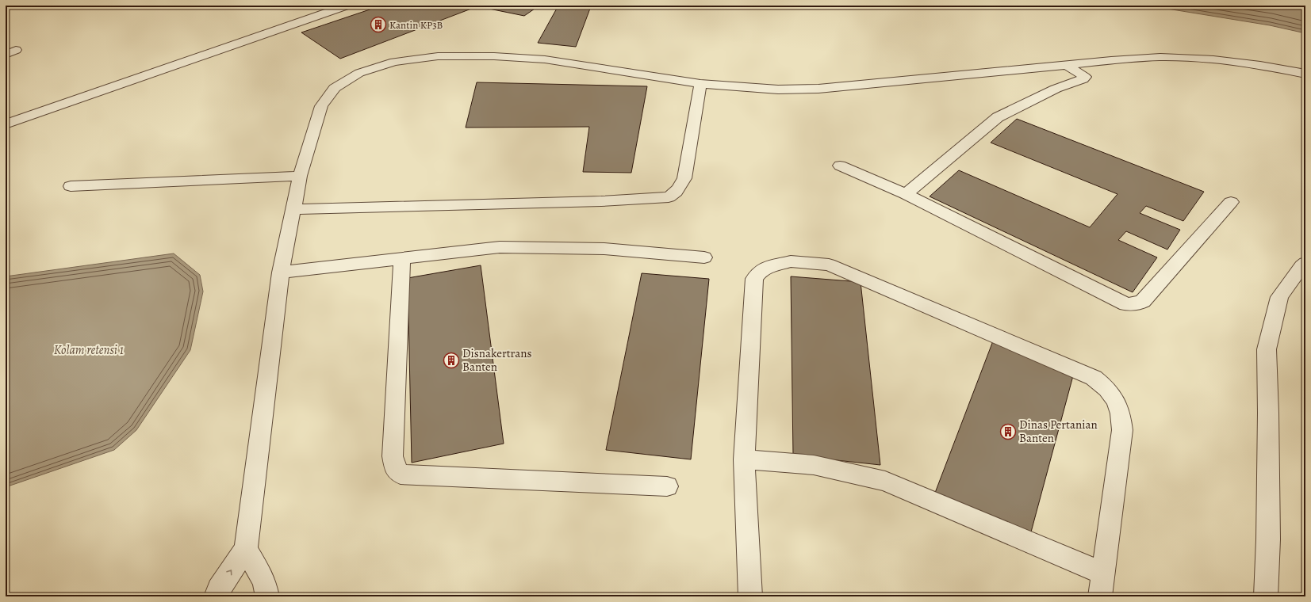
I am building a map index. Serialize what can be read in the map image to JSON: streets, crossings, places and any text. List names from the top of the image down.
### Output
{
  "water": ["Kolam retensi 1"],
  "places": {
    "building": ["Kantin KP3B", "Disnakertrans Banten", "Dinas Pertanian Banten"]
  }
}
